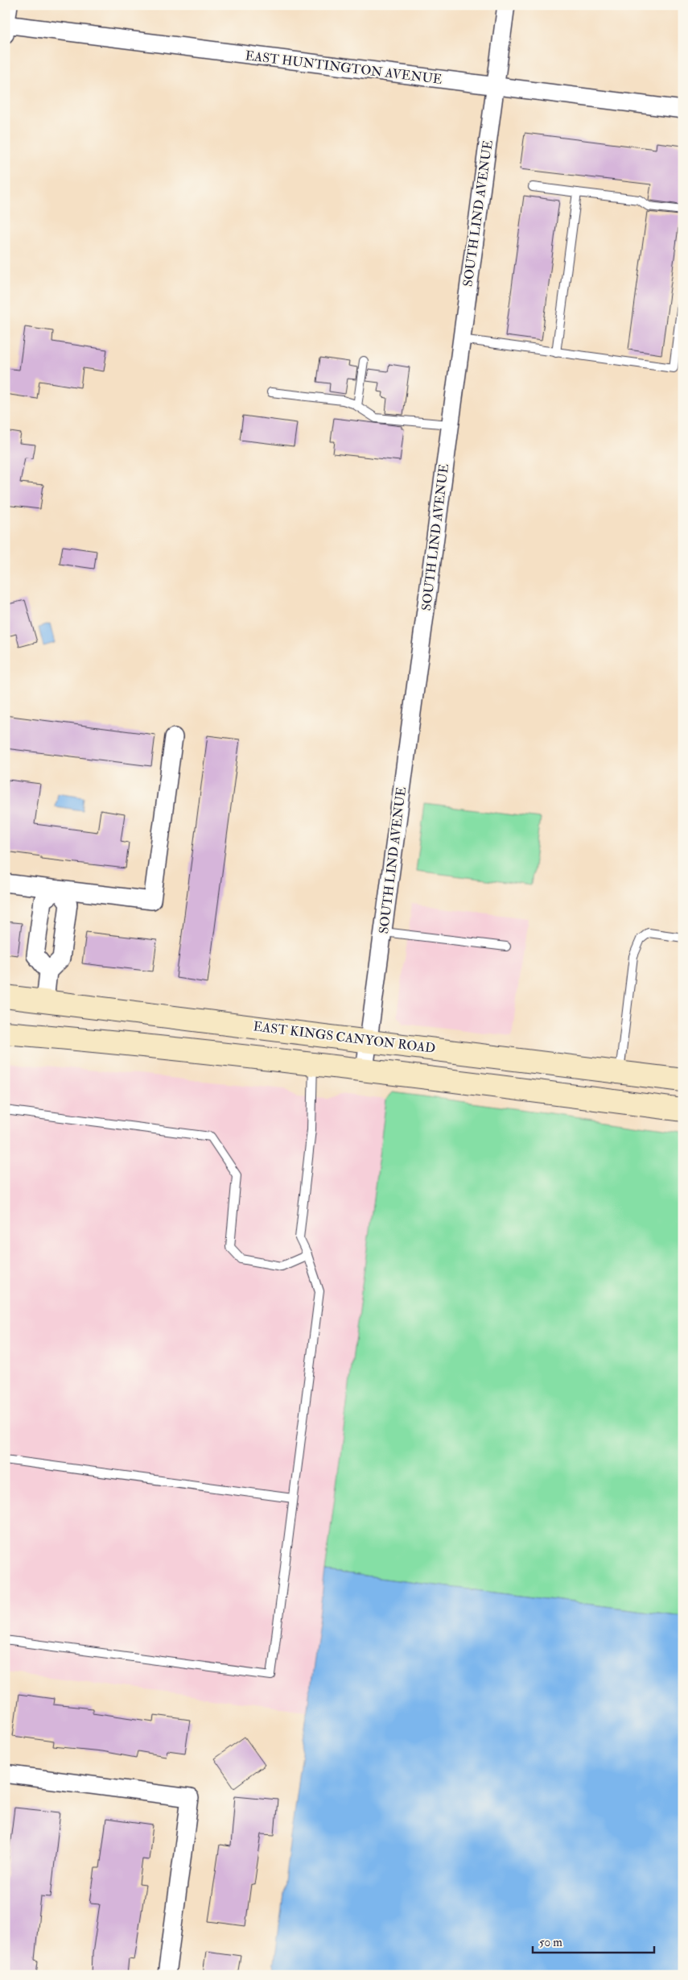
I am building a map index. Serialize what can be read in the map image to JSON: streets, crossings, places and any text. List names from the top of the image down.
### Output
{
  "streets": {
    "main road": ["EAST KINGS CANYON ROAD"],
    "street": ["EAST HUNTINGTON AVENUE", "SOUTH LIND AVENUE"]
  },
  "crossings": [
    ["EAST HUNTINGTON AVENUE", "SOUTH LIND AVENUE"],
    ["SOUTH LIND AVENUE", "EAST KINGS CANYON ROAD"]
  ],
  "scale_bar": "50 m"
}
